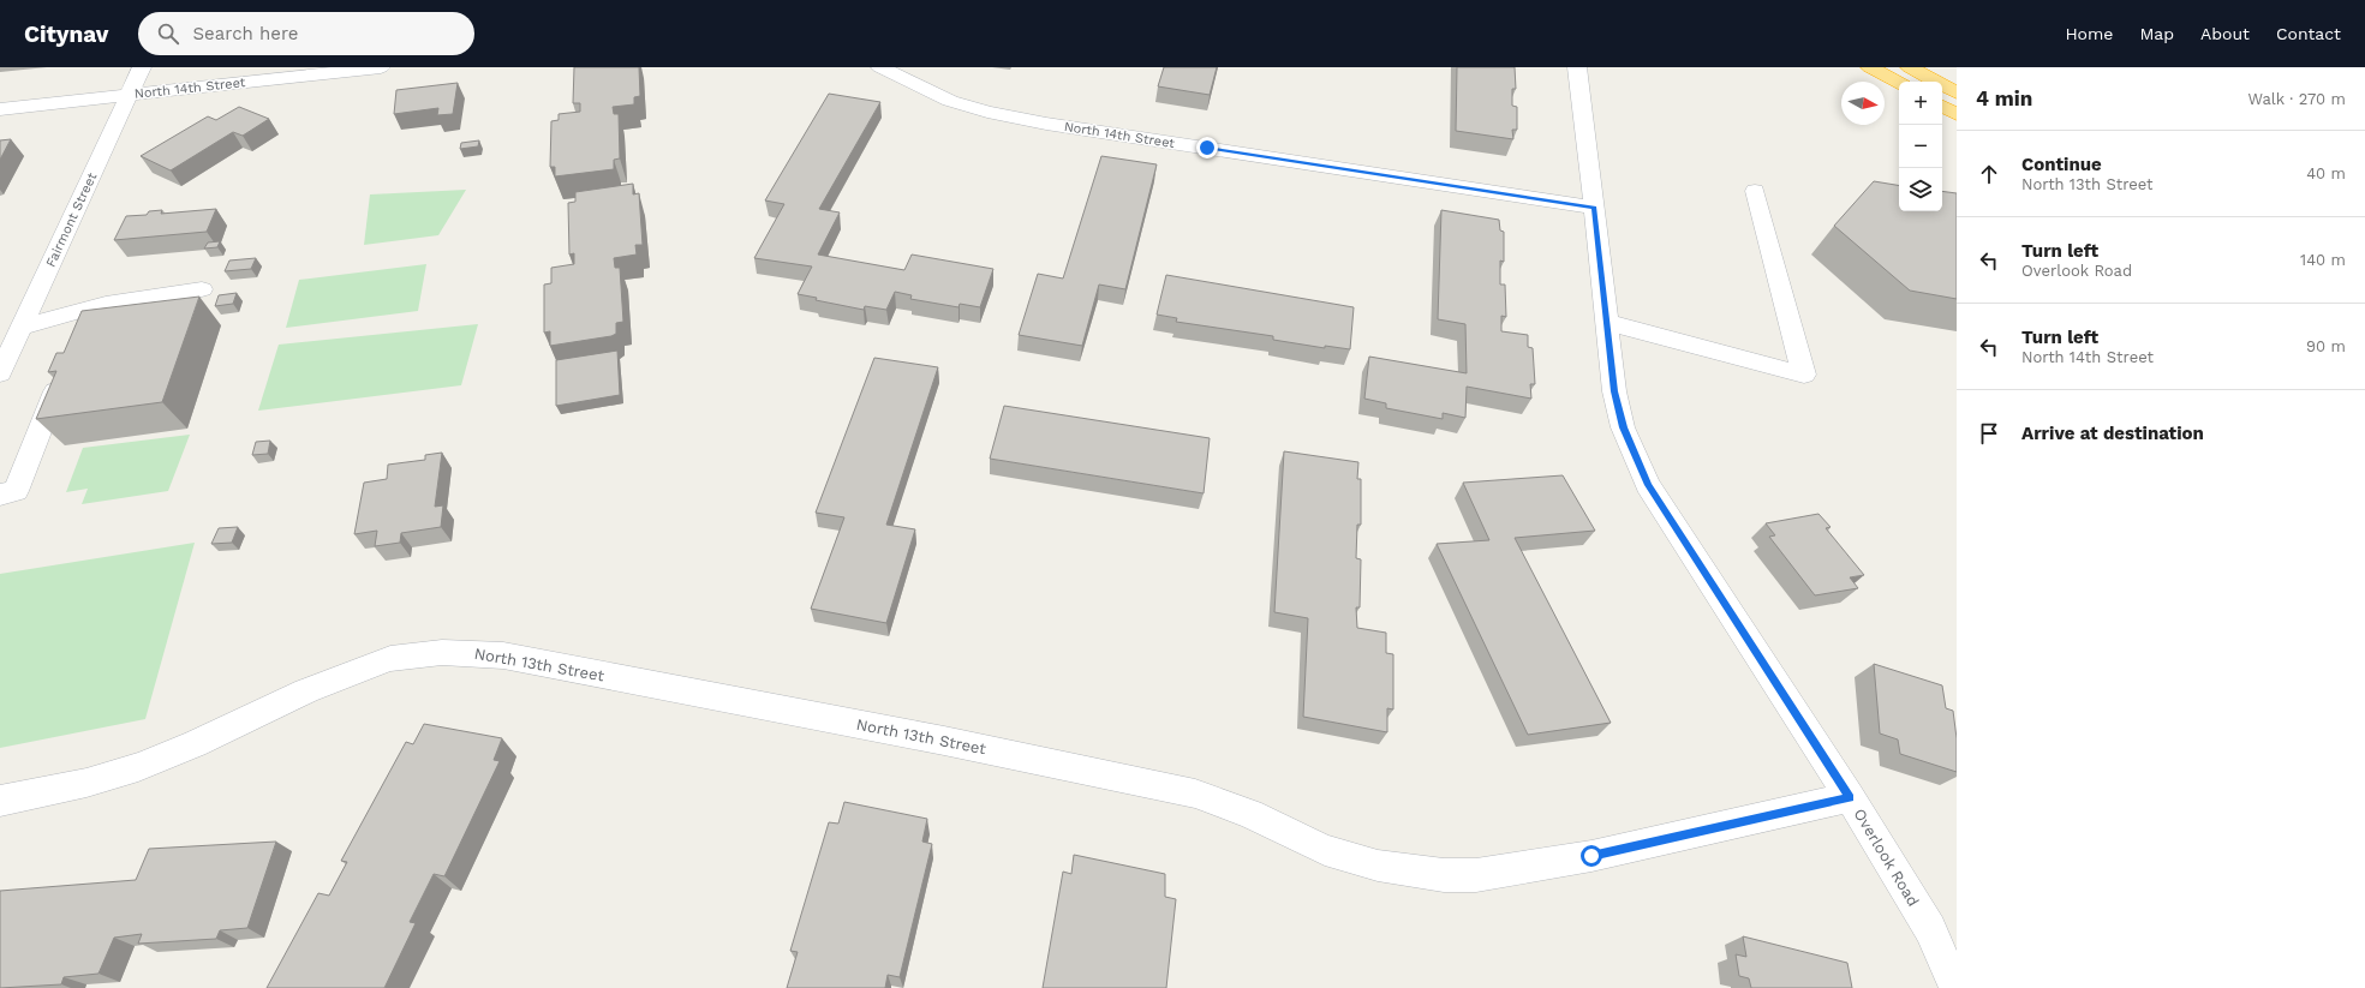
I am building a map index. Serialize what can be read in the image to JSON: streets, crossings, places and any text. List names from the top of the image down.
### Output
{
  "streets": {
    "street": [
      "North 14th Street",
      "Fairmont Street",
      "North 13th Street",
      "Overlook Road"
    ]
  },
  "crossings": [
    ["North 14th Street", "Fairmont Street"],
    ["North 14th Street", "Overlook Road"],
    ["North 13th Street", "Overlook Road"]
  ],
  "north": "right",
  "page": {
    "header": "Citynav",
    "search": "Search here",
    "nav": [
      "Home",
      "Map",
      "About",
      "Contact"
    ],
    "heading": ["4 min", "Walk · 270 m"],
    "map_buttons": ["+", "−"],
    "list": [
      ["Continue", "North 13th Street", "40 m"],
      ["Turn left", "Overlook Road", "140 m"],
      ["Turn left", "North 14th Street", "90 m"],
      "Arrive at destination"
    ]
  }
}
